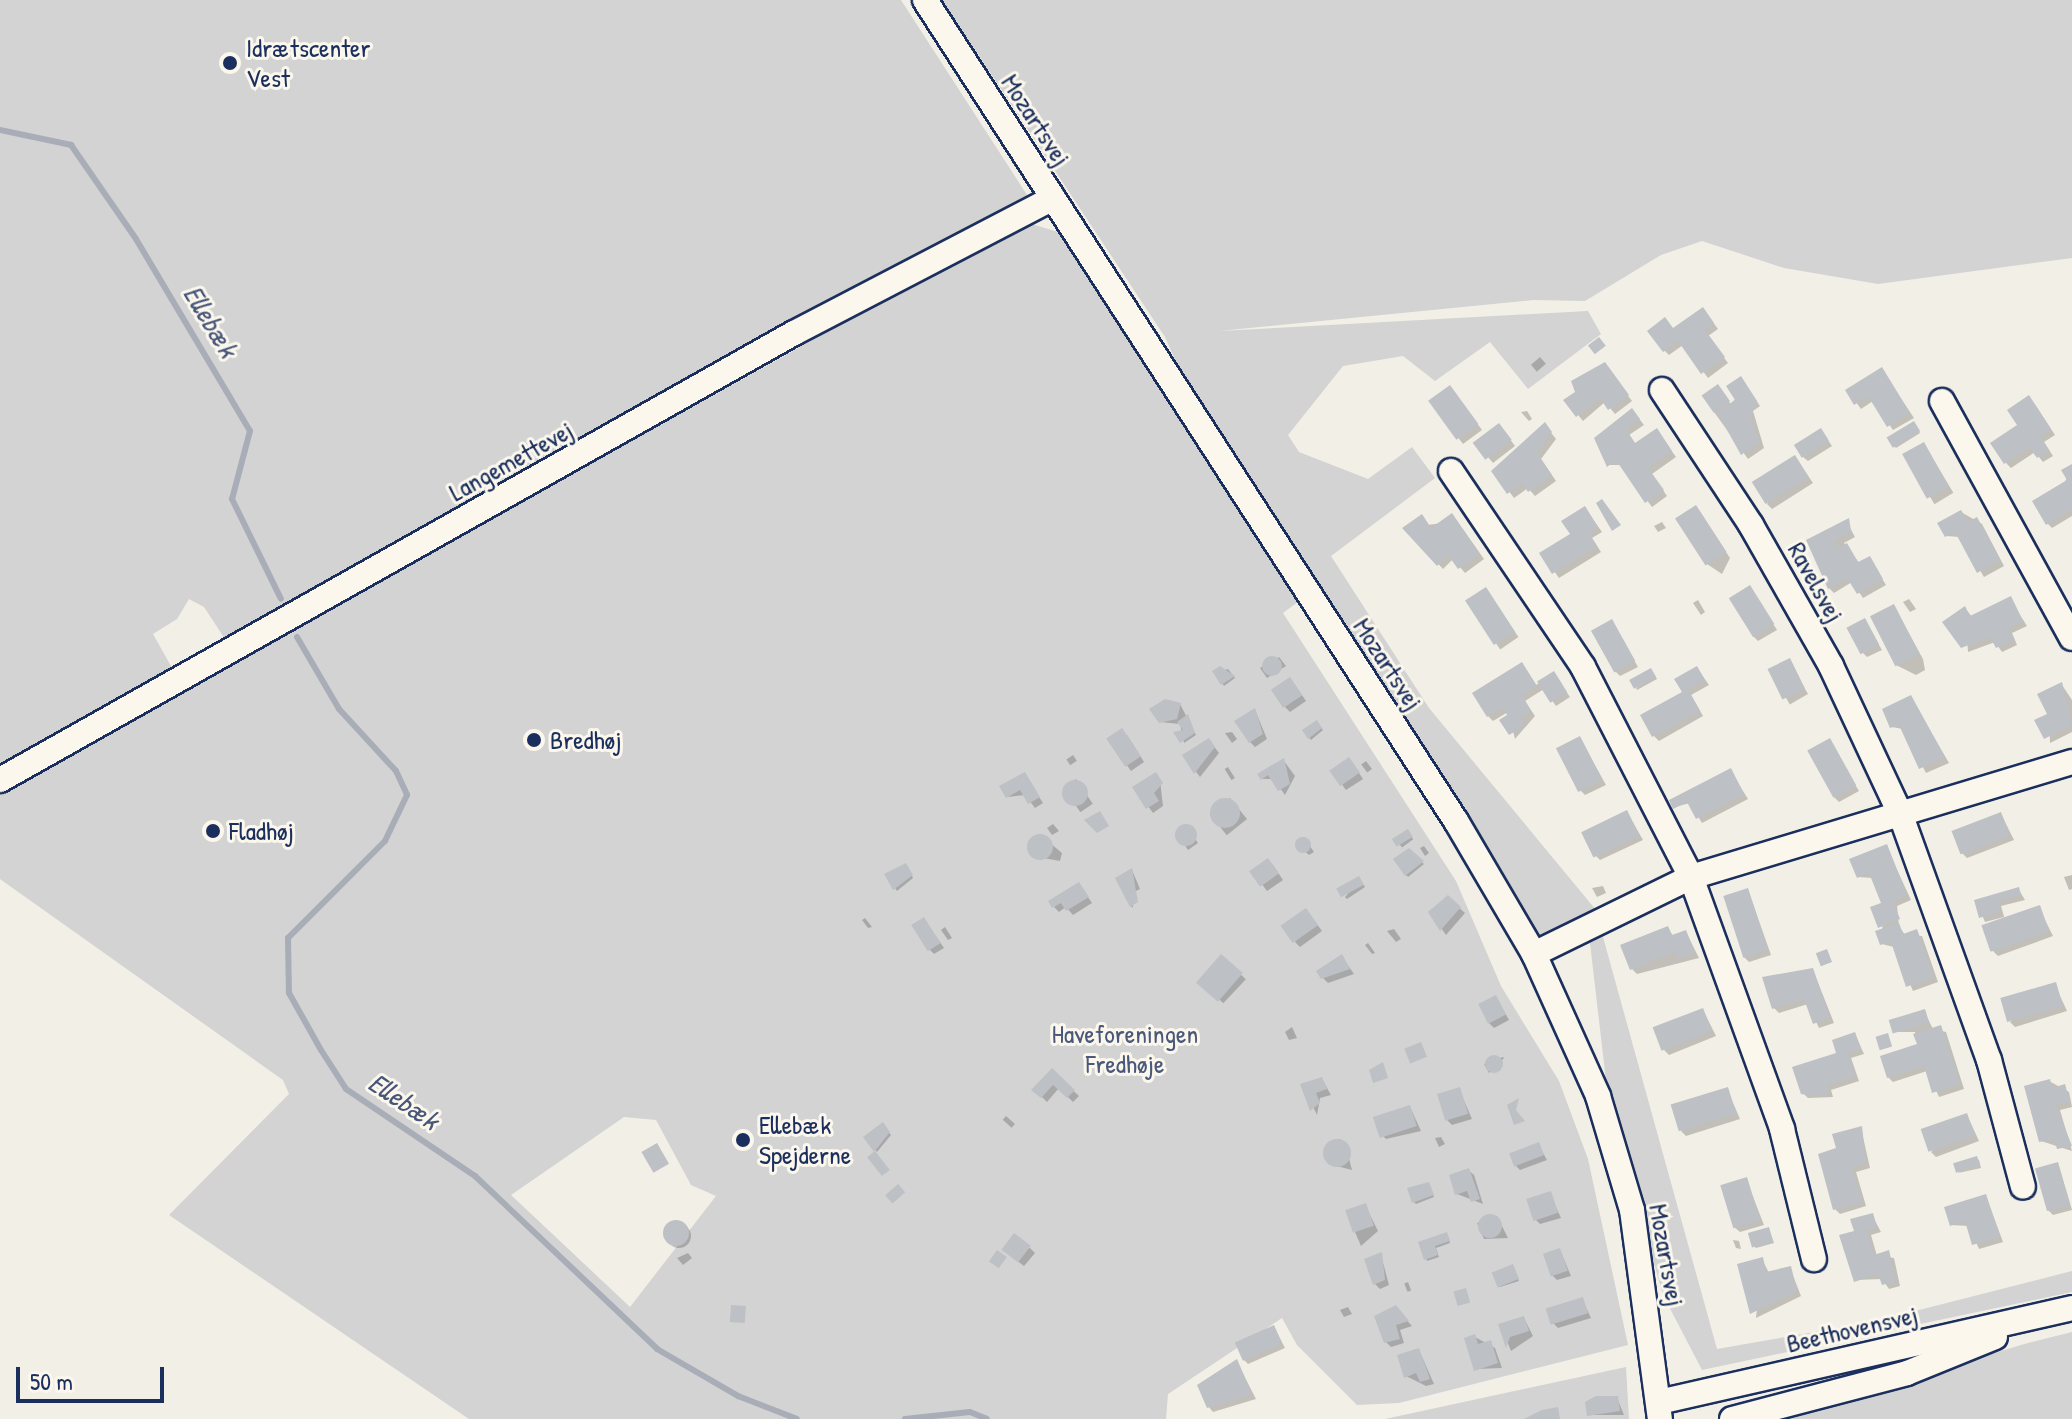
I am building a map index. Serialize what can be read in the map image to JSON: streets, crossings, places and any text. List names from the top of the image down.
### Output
{
  "streets": {
    "street": [
      "Mozartsvej",
      "Langemettevej",
      "Ravelsvej",
      "Beethovensvej"
    ]
  },
  "crossings": [
    ["Mozartsvej", "Langemettevej"],
    ["Mozartsvej", "Beethovensvej"]
  ],
  "water": ["Ellebæk"],
  "parks": ["Haveforeningen Fredhøje"],
  "places": [
    "Idrætscenter Vest",
    "Bredhøj",
    "Fladhøj",
    "Ellebæk Spejderne"
  ],
  "scale_bar": "50 m"
}
